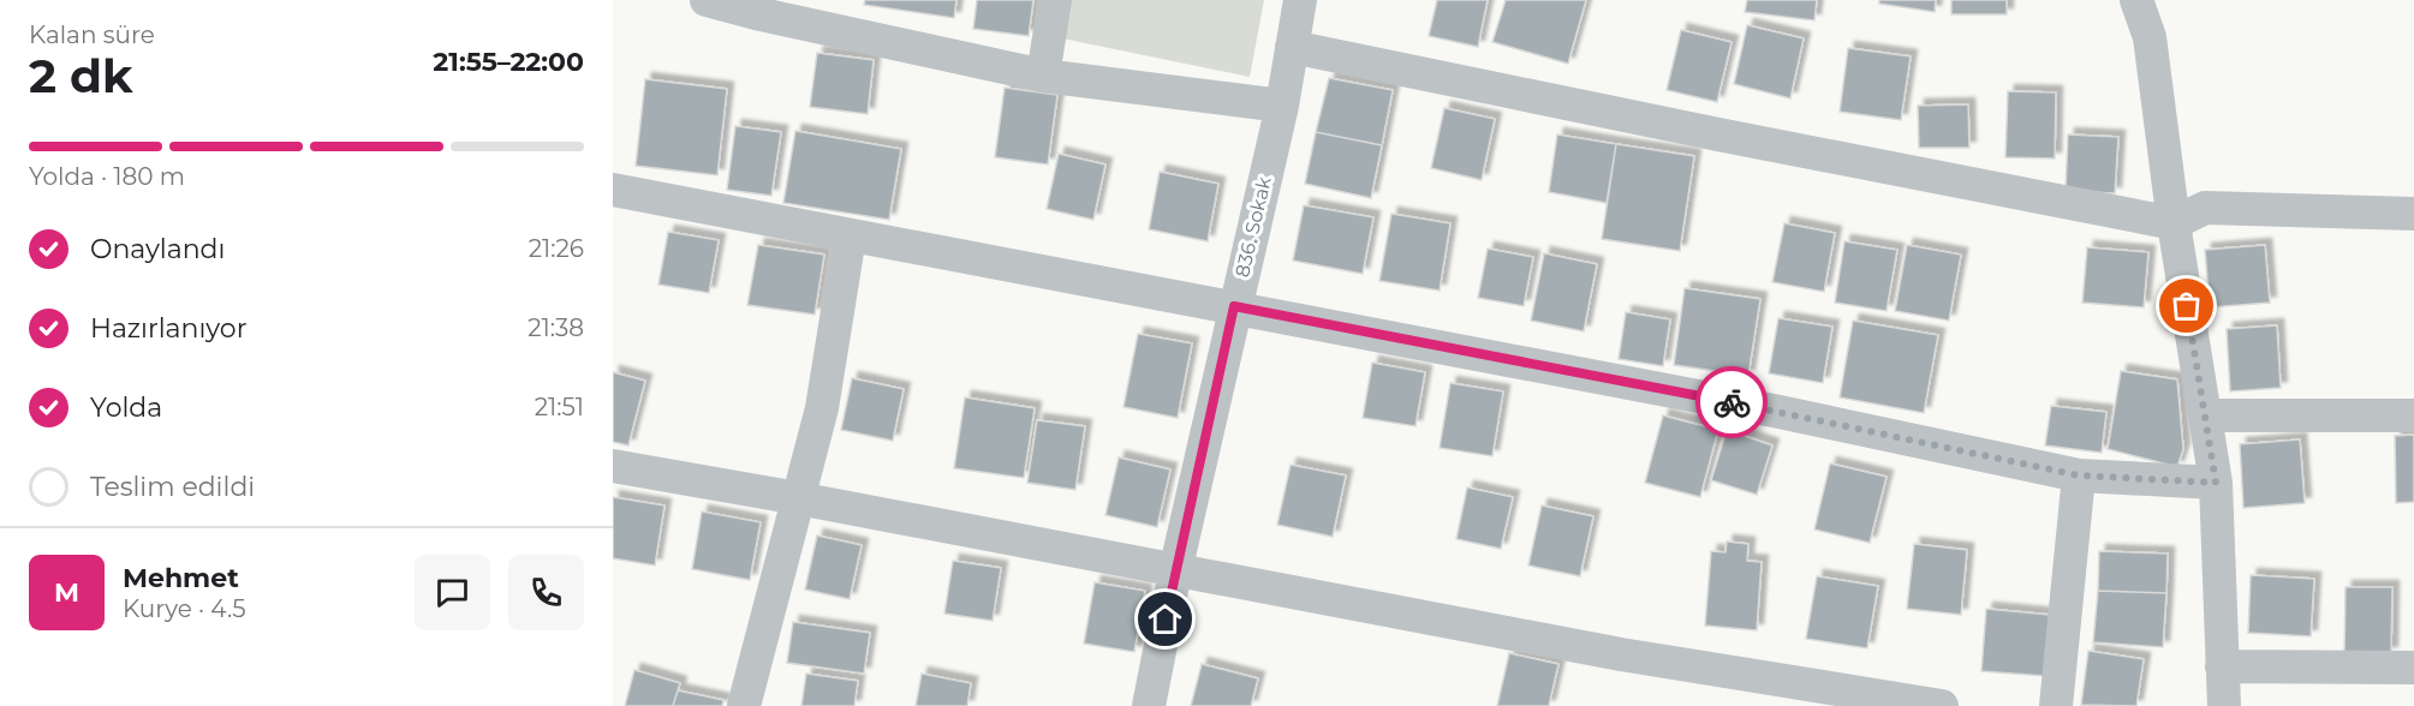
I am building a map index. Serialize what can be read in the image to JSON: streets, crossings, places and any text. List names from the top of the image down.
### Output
{
  "streets": {
    "street": ["836. Sokak"]
  },
  "page": {
    "heading": ["2 dk", "Kalan süre", "21:55–22:00"],
    "panel": ["Mehmet", "Kurye · 4.5"],
    "bar": "Yolda · 180 m",
    "list": [
      ["Onaylandı", "21:26"],
      ["Hazırlanıyor", "21:38"],
      ["Yolda", "21:51"],
      "Teslim edildi"
    ],
    "round": "M"
  }
}
